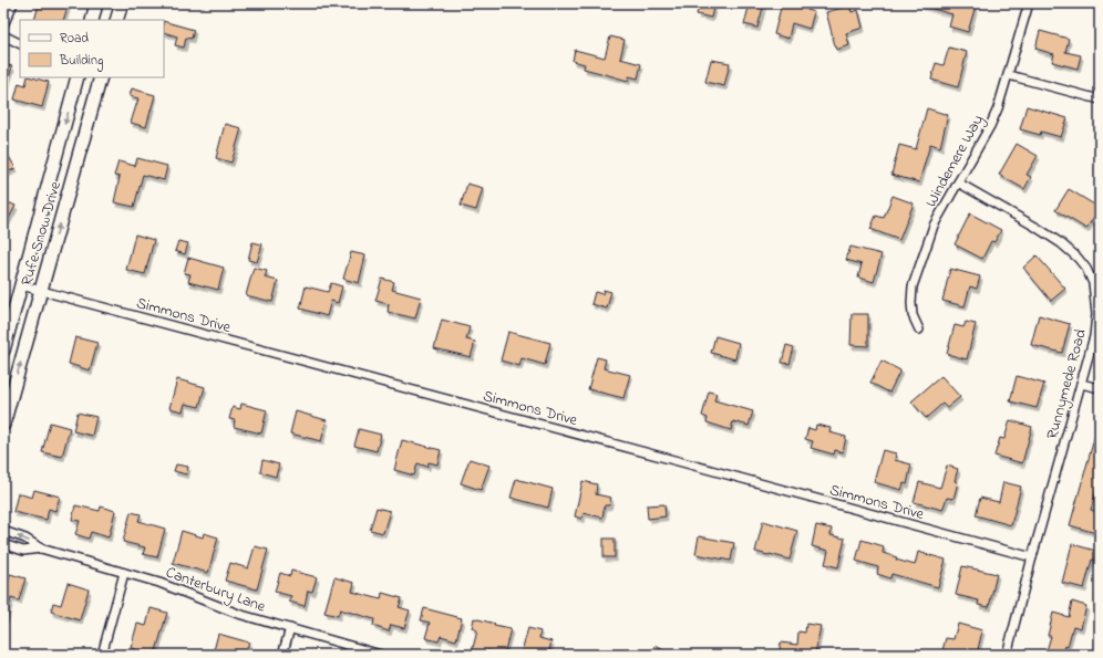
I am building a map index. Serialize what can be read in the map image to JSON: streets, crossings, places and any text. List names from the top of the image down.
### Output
{
  "streets": {
    "main road": ["Rufe Snow Drive"],
    "street": [
      "Windemere Way",
      "Simmons Drive",
      "Runnymede Road",
      "Canterbury Lane"
    ]
  },
  "crossings": [
    ["Windemere Way", "Runnymede Road"],
    ["Rufe Snow Drive", "Simmons Drive"],
    ["Simmons Drive", "Runnymede Road"]
  ],
  "legend": ["Road", "Building"]
}
